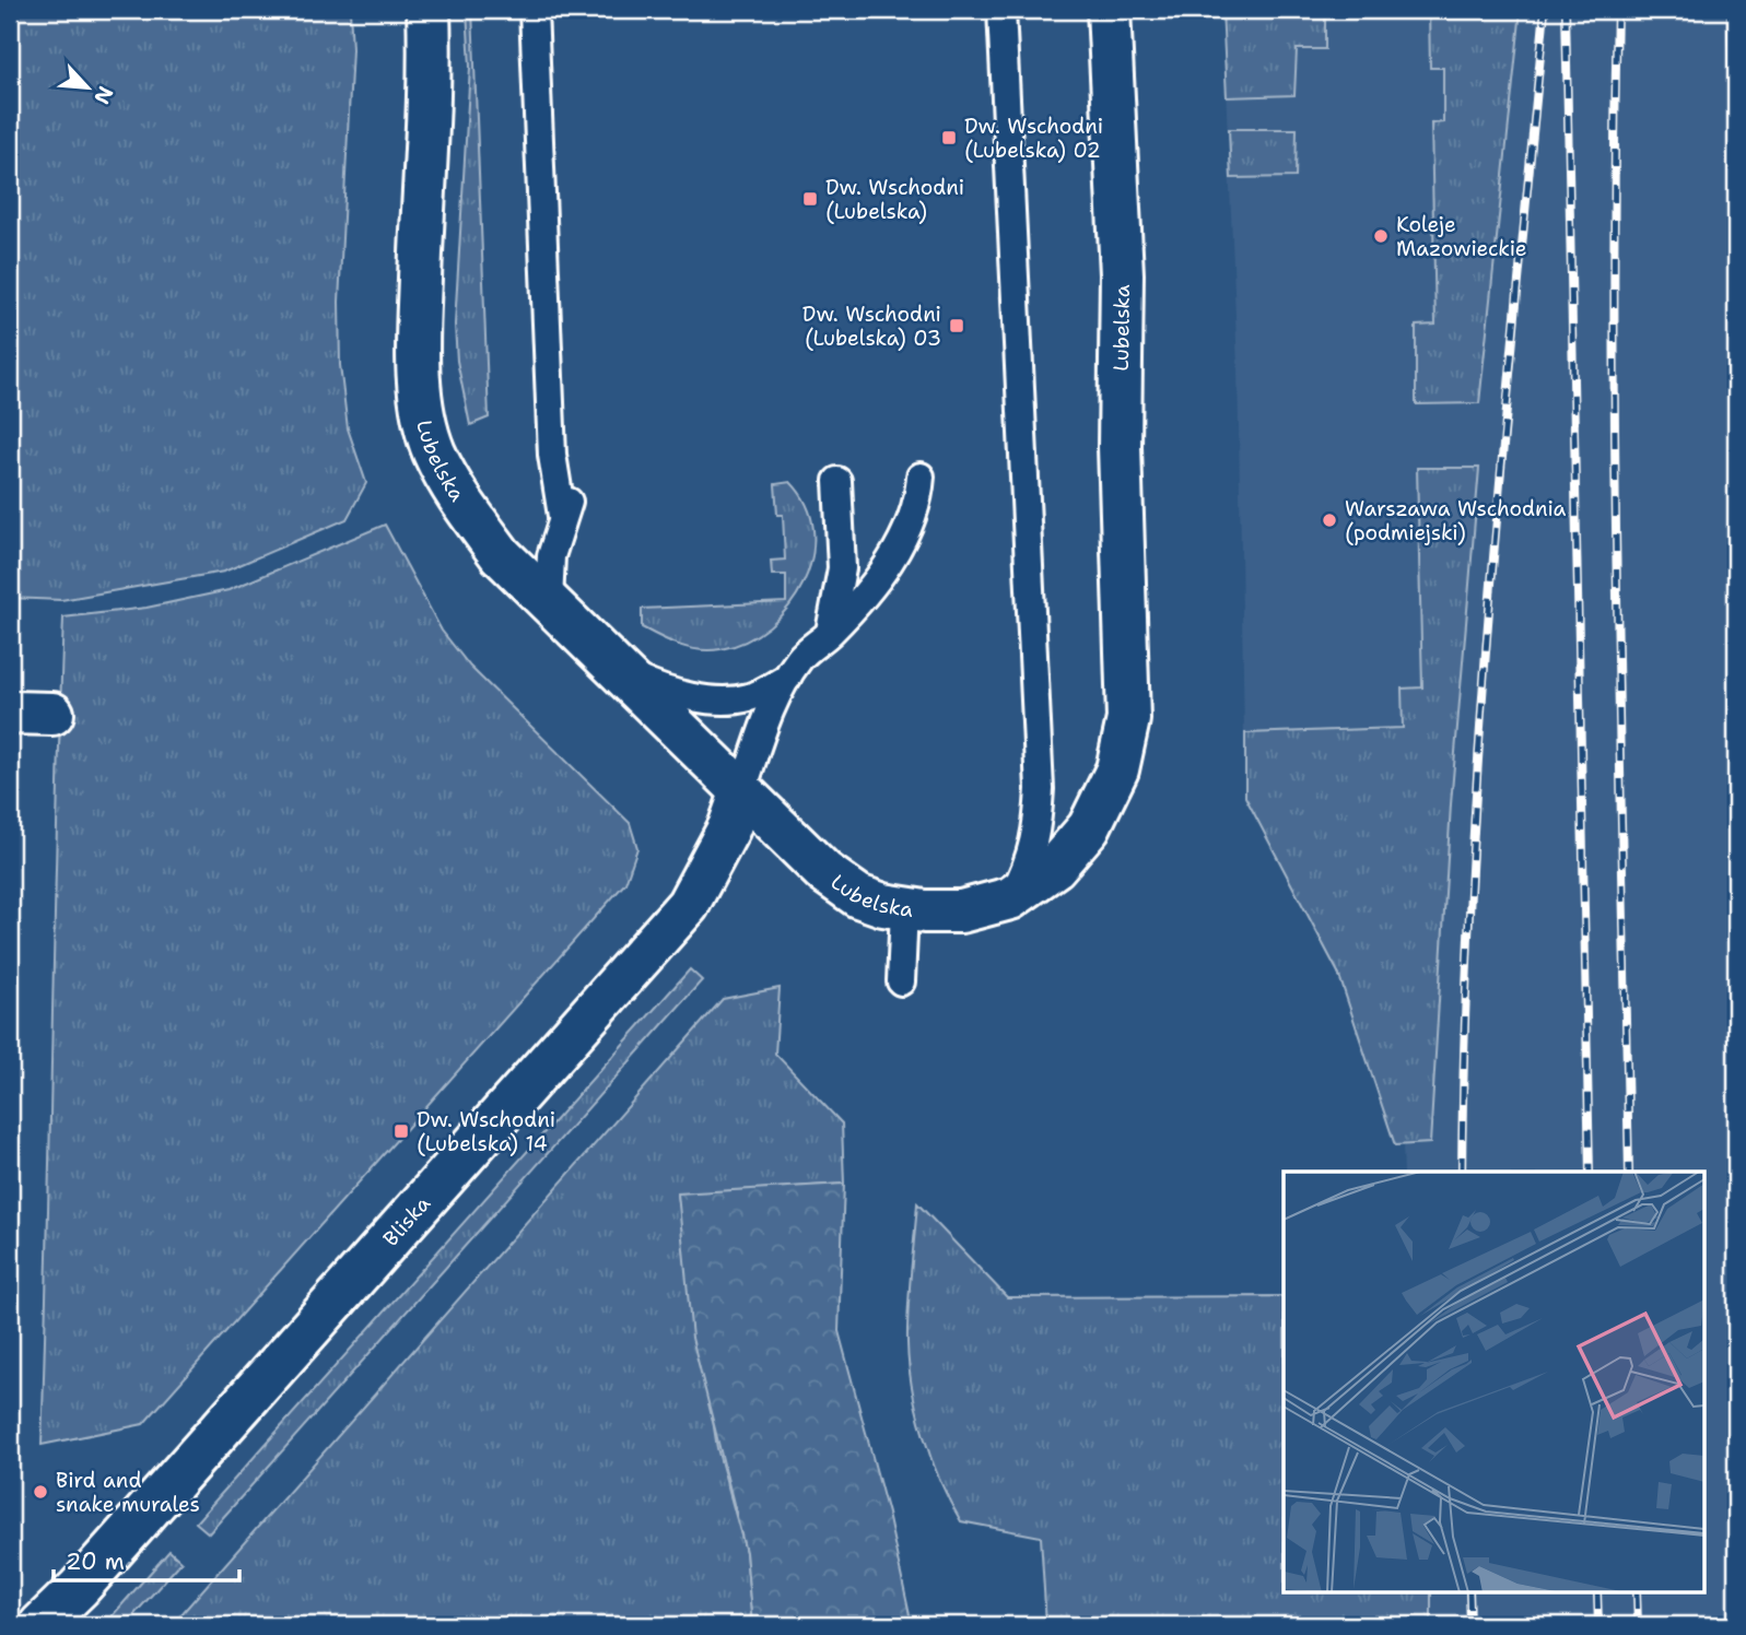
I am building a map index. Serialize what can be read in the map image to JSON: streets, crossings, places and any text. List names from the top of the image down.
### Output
{
  "streets": {
    "street": ["Lubelska", "Bliska"]
  },
  "crossings": [
    ["Lubelska", "Bliska"]
  ],
  "places": {
    "transit": [
      "Dw. Wschodni (Lubelska) 02",
      "Dw. Wschodni (Lubelska)",
      "Dw. Wschodni (Lubelska) 03",
      "Dw. Wschodni (Lubelska) 14"
    ],
    "other": ["Koleje Mazowieckie", "Warszawa Wschodnia (podmiejski)", "Bird and snake murales"]
  },
  "scale_bar": "20 m",
  "north": "bottom right"
}
